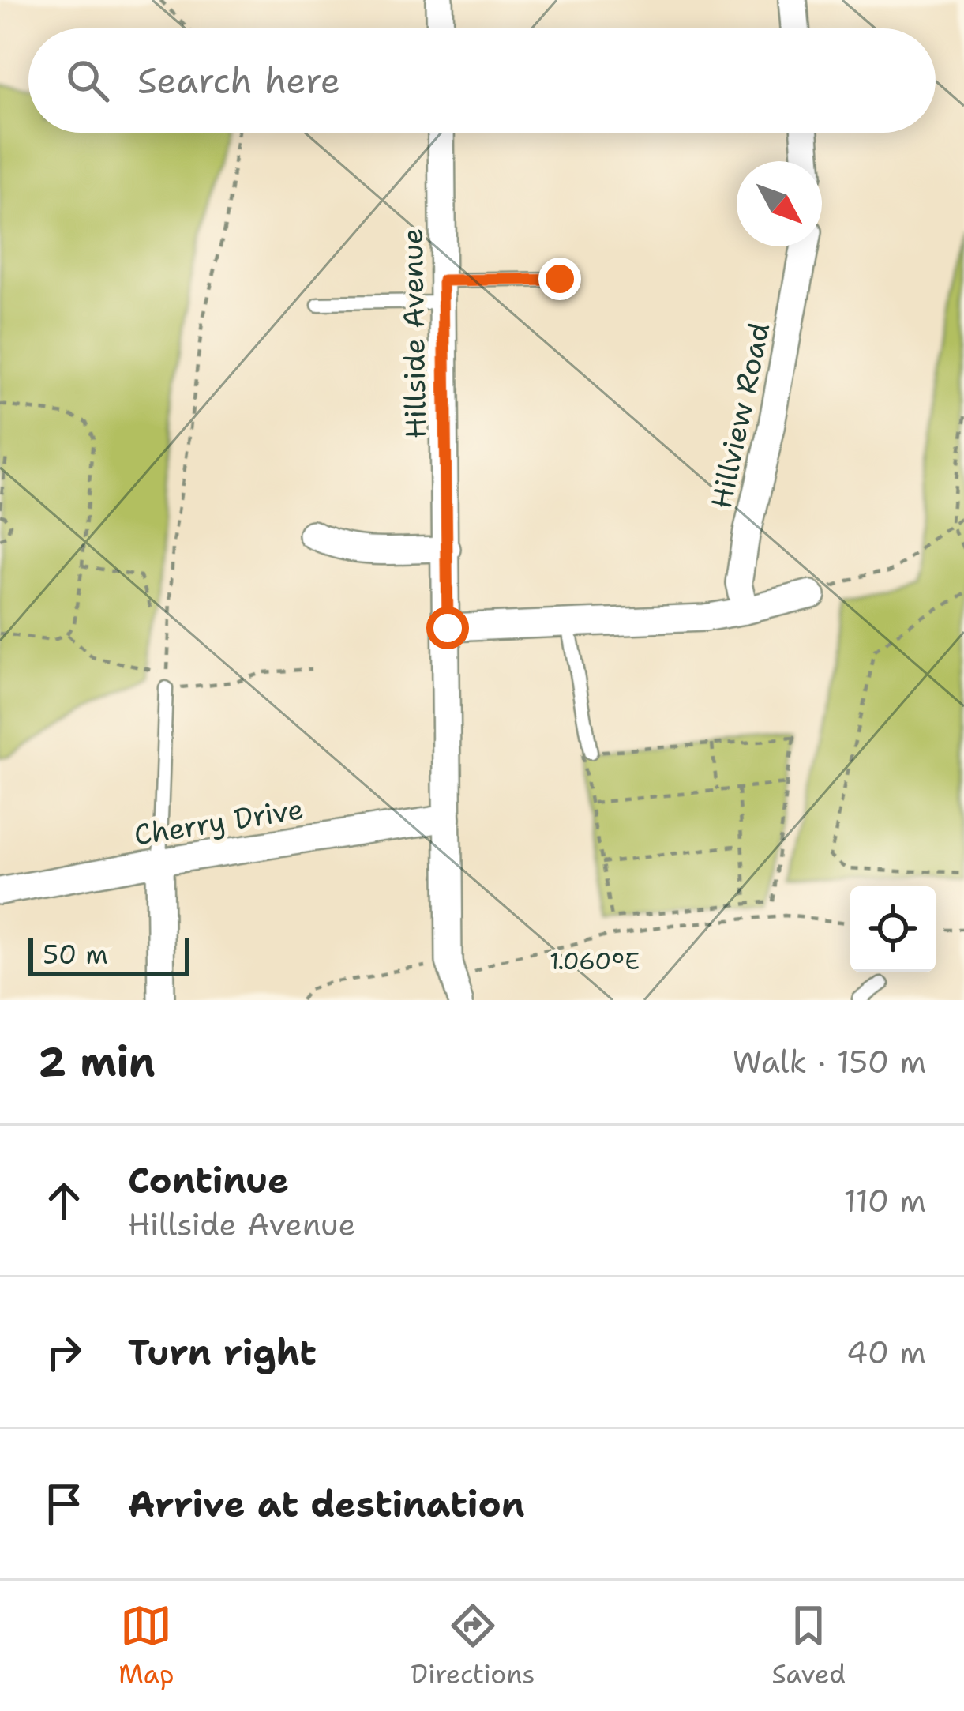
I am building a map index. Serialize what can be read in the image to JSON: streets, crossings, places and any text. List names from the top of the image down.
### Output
{
  "streets": {
    "street": ["Hillside Avenue", "Hillview Road", "Cherry Drive"]
  },
  "crossings": [
    ["Hillside Avenue", "Cherry Drive"]
  ],
  "scale_bar": "50 m",
  "north": "bottom right",
  "page": {
    "search": "Search here",
    "scale": "50 m",
    "heading": ["2 min", "Walk · 150 m"],
    "list": [
      ["Continue", "Hillside Avenue", "110 m"],
      ["Turn right", "40 m"],
      "Arrive at destination"
    ],
    "nav": ["Map", "Directions", "Saved"]
  },
  "coordinates": ["1.060°E"]
}
